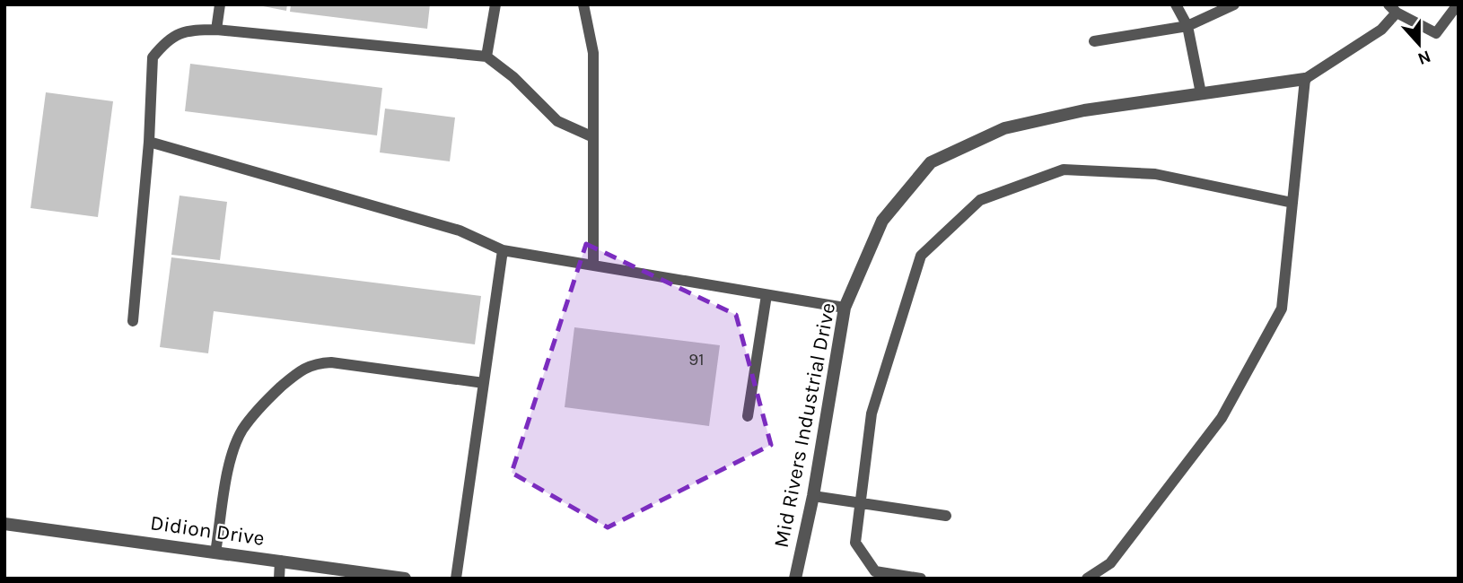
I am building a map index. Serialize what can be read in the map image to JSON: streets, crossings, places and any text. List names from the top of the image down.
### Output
{
  "streets": {
    "street": ["Mid Rivers Industrial Drive", "Didion Drive"]
  },
  "house_numbers": ["91"],
  "north": "bottom"
}
